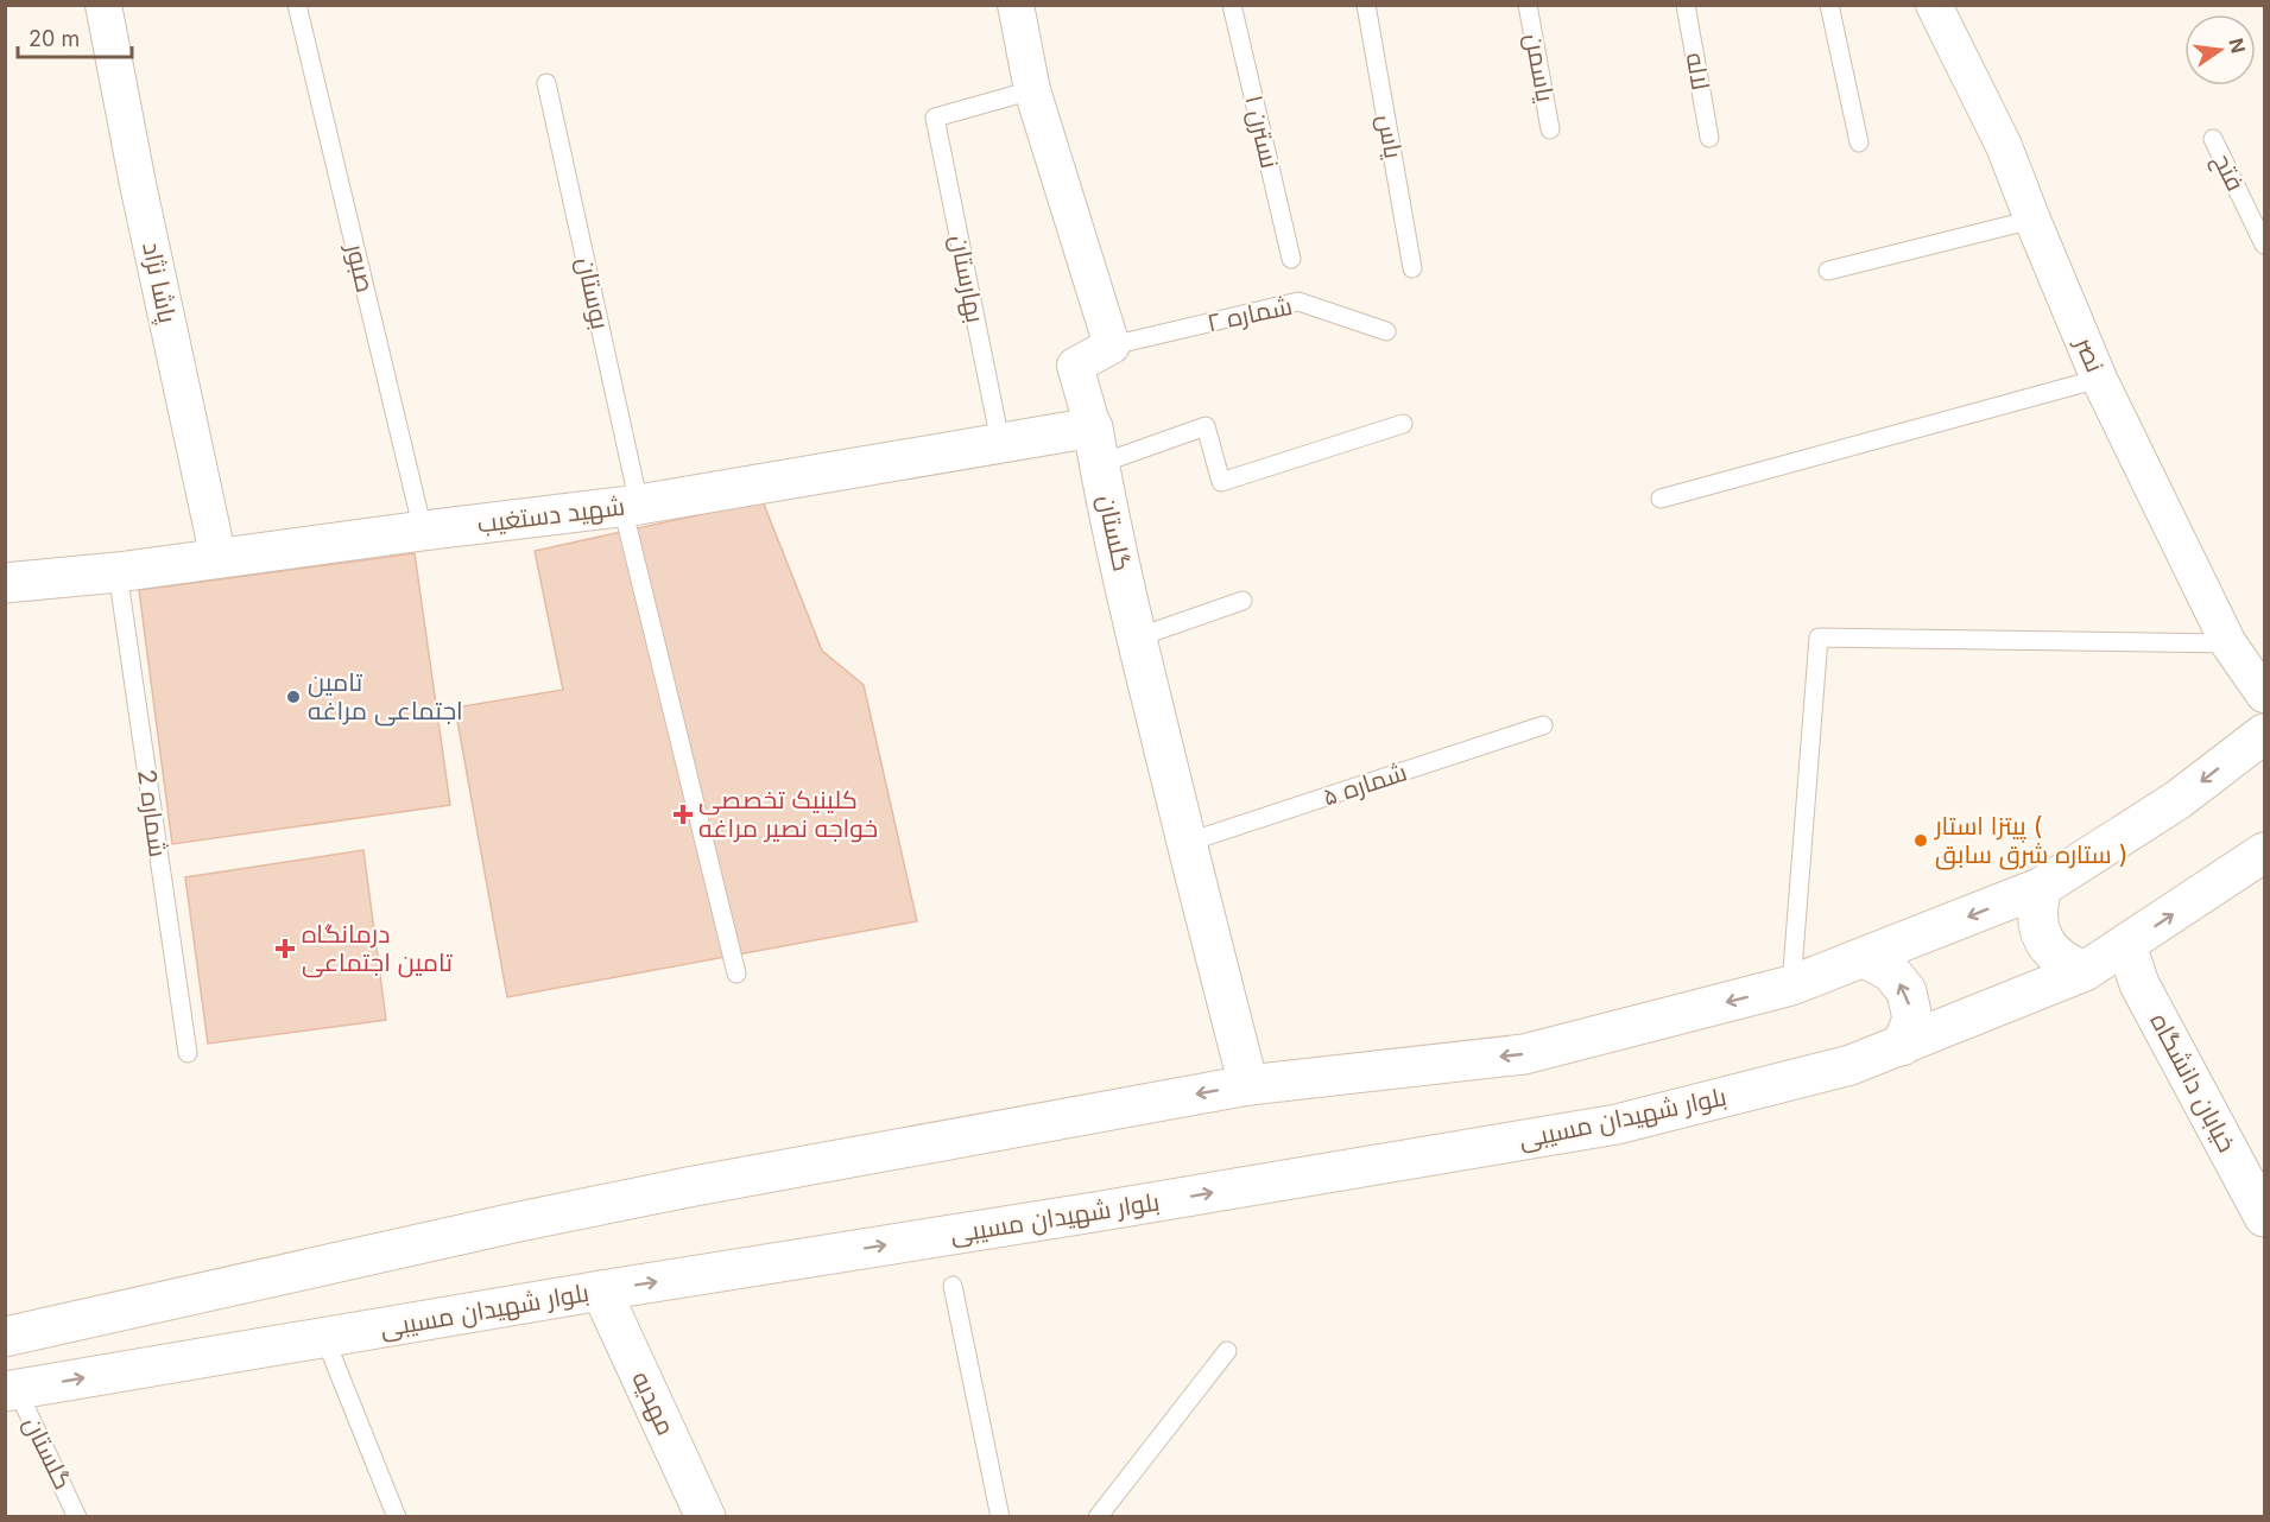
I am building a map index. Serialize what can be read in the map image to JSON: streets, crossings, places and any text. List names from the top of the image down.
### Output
{
  "streets": {
    "main road": [
      "شهید دستغیب",
      "گلستان",
      "خیابان دانشگاه",
      "بلوار شهیدان مسیبی",
      "مهدیه"
    ],
    "street": ["پاشا نژاد", "نصر"],
    "lane": [
      "یاسمن",
      "لاله",
      "نسترن ۱",
      "یاس",
      "فتح",
      "صبور",
      "بهارستان",
      "بوستان",
      "شماره ۲",
      "شماره ۵",
      "شماره 2"
    ]
  },
  "crossings": [
    ["صبور", "شهید دستغیب"],
    ["بهارستان", "شهید دستغیب"],
    ["پاشا نژاد", "شهید دستغیب"],
    ["بوستان", "شهید دستغیب"],
    ["شماره ۲", "گلستان"],
    ["شهید دستغیب", "گلستان"],
    ["شهید دستغیب", "شماره 2"],
    ["گلستان", "شماره ۵"],
    ["گلستان", "بلوار شهیدان مسیبی"],
    ["خیابان دانشگاه", "بلوار شهیدان مسیبی"],
    ["بلوار شهیدان مسیبی", "مهدیه"]
  ],
  "places": {
    "other": ["تامین اجتماعی مراغه", "پیتزا استار ( ستاره شرق سابق )"],
    "health": ["کلینیک تخصصی خواجه نصیر مراغه", "درمانگاه تامین اجتماعی"]
  },
  "scale_bar": "20 m",
  "north": "right"
}
